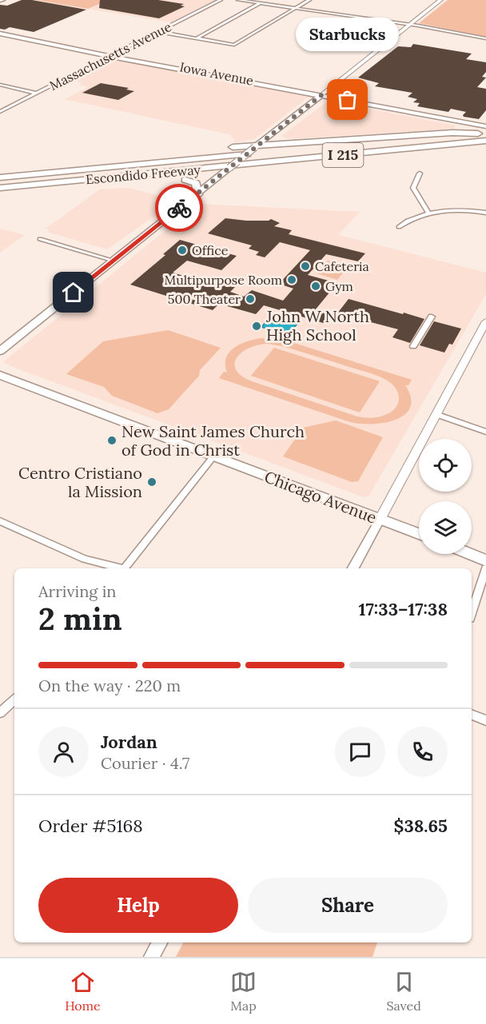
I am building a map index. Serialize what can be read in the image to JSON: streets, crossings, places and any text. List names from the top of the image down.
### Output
{
  "streets": {
    "highway": ["I 215", "Escondido Freeway"],
    "main road": ["Iowa Avenue", "Chicago Avenue"],
    "street": ["Massachusetts Avenue"]
  },
  "crossings": [
    ["Massachusetts Avenue", "Iowa Avenue"],
    ["Iowa Avenue", "Escondido Freeway"]
  ],
  "places": [
    "Starbucks",
    "Office",
    "Cafeteria",
    "Multipurpose Room",
    "Gym",
    "500 Theater",
    "John W North High School",
    "New Saint James Church of God in Christ",
    "Centro Cristiano la Mission"
  ],
  "page": {
    "bubble": "Starbucks",
    "heading": ["2 min", "Arriving in", "17:33–17:38"],
    "panel": [
      "Jordan",
      "Courier · 4.7",
      "Order #5168",
      "$38.65"
    ],
    "bar": "On the way · 220 m",
    "buttons": ["Help", "Share"],
    "tabs": ["Home", "Map", "Saved"]
  }
}
